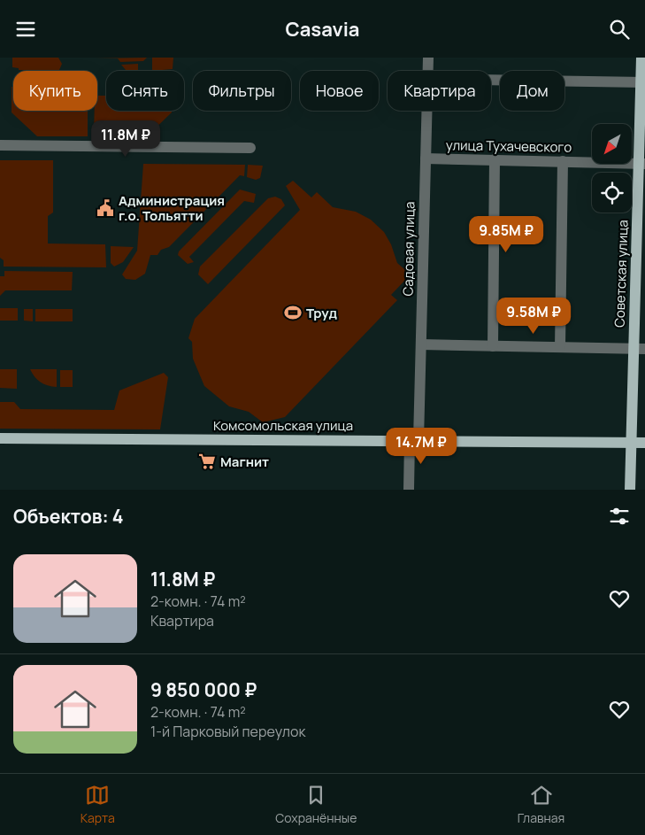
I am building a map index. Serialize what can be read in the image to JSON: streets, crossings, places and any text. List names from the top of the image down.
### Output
{
  "streets": {
    "main road": ["Советская улица", "Комсомольская улица"],
    "street": ["улица Тухачевского", "Садовая улица"]
  },
  "crossings": [
    ["улица Тухачевского", "Садовая улица"],
    ["улица Тухачевского", "Советская улица"],
    ["Садовая улица", "Комсомольская улица"],
    ["Советская улица", "Комсомольская улица"]
  ],
  "places": {
    "public building": ["Администрация г.о. Тольятти"],
    "sports": ["Труд"],
    "supermarket": ["Магнит"]
  },
  "north": "bottom left",
  "page": {
    "header": "Casavia",
    "chip": [
      "Купить",
      "Снять",
      "Фильтры",
      "Новое",
      "Квартира",
      "Дом"
    ],
    "price": [
      "11.8M ₽",
      "9.85M ₽",
      "9.58M ₽",
      "14.7M ₽"
    ],
    "heading": "Объектов: 4",
    "list": [
      {
        "name": "11.8M ₽",
        "note": "2-комн. · 74 m² · Квартира"
      },
      {
        "name": "9 850 000 ₽",
        "note": "2-комн. · 74 m² · 1-й Парковый переулок"
      }
    ],
    "tabs": ["Карта", "Сохранённые", "Главная"]
  }
}
